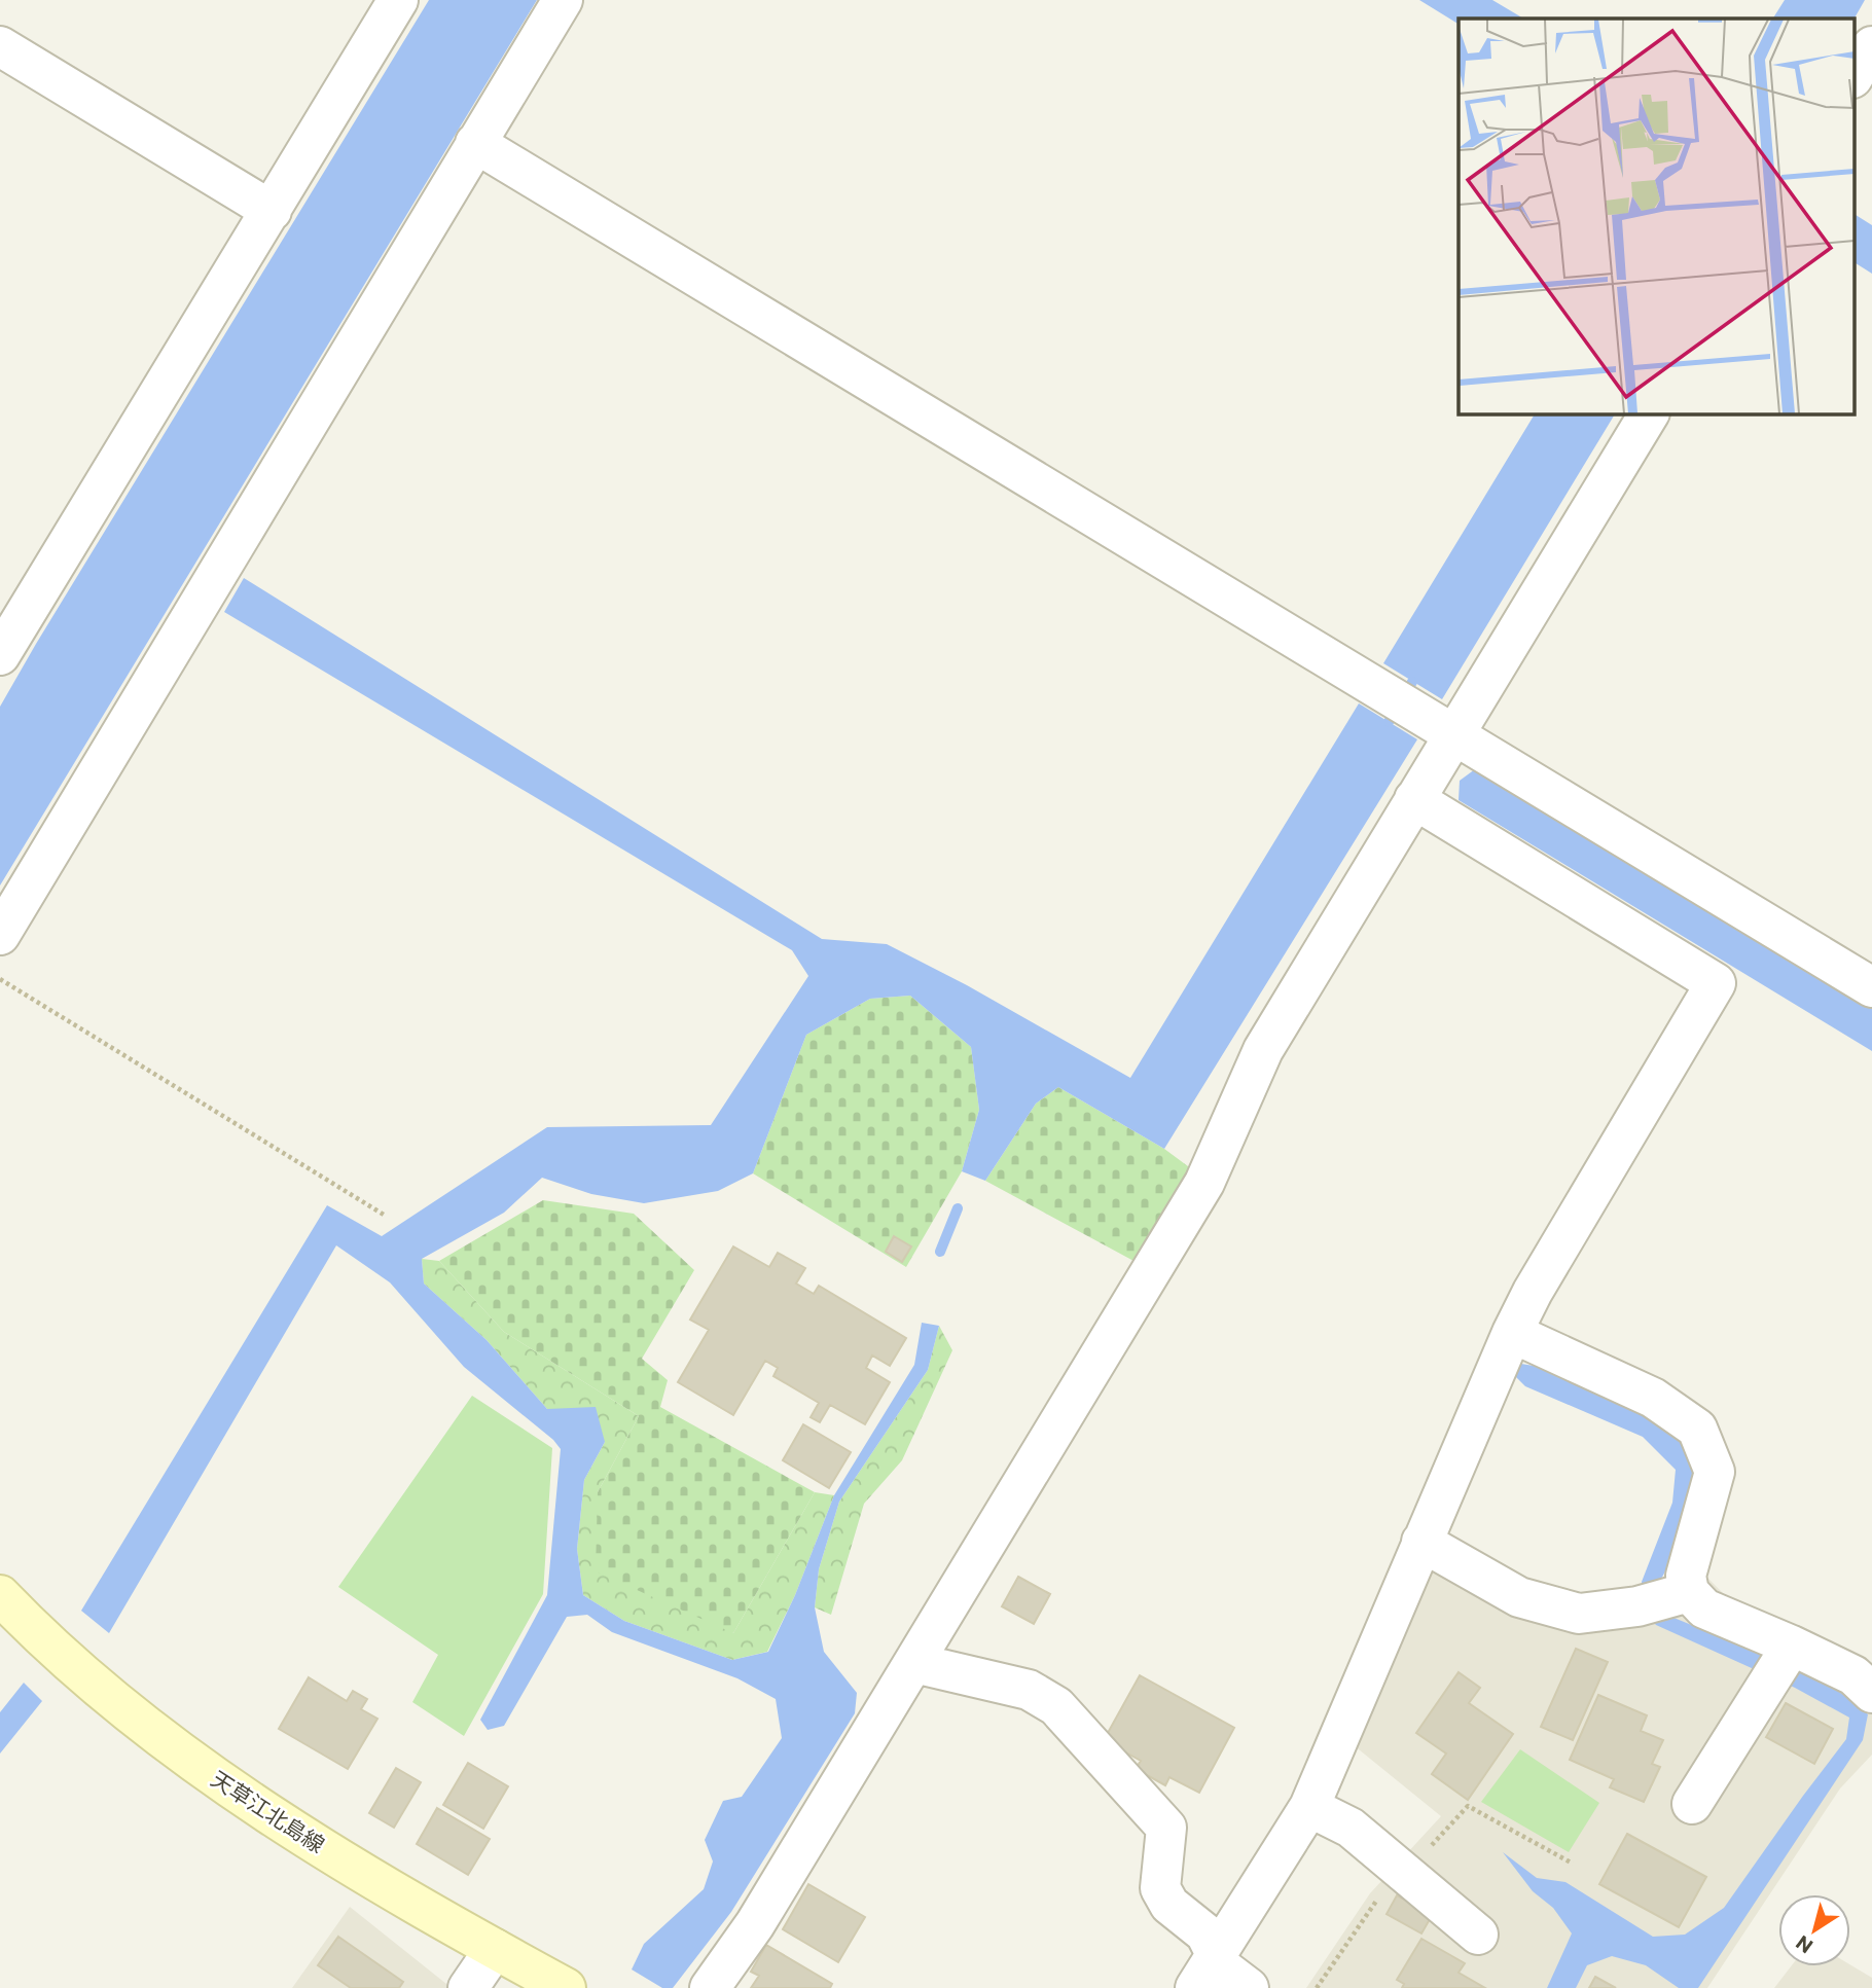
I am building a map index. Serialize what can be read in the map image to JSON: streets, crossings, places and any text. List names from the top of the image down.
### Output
{
  "streets": {
    "street": ["天草江北島線"]
  },
  "north": "bottom left"
}
